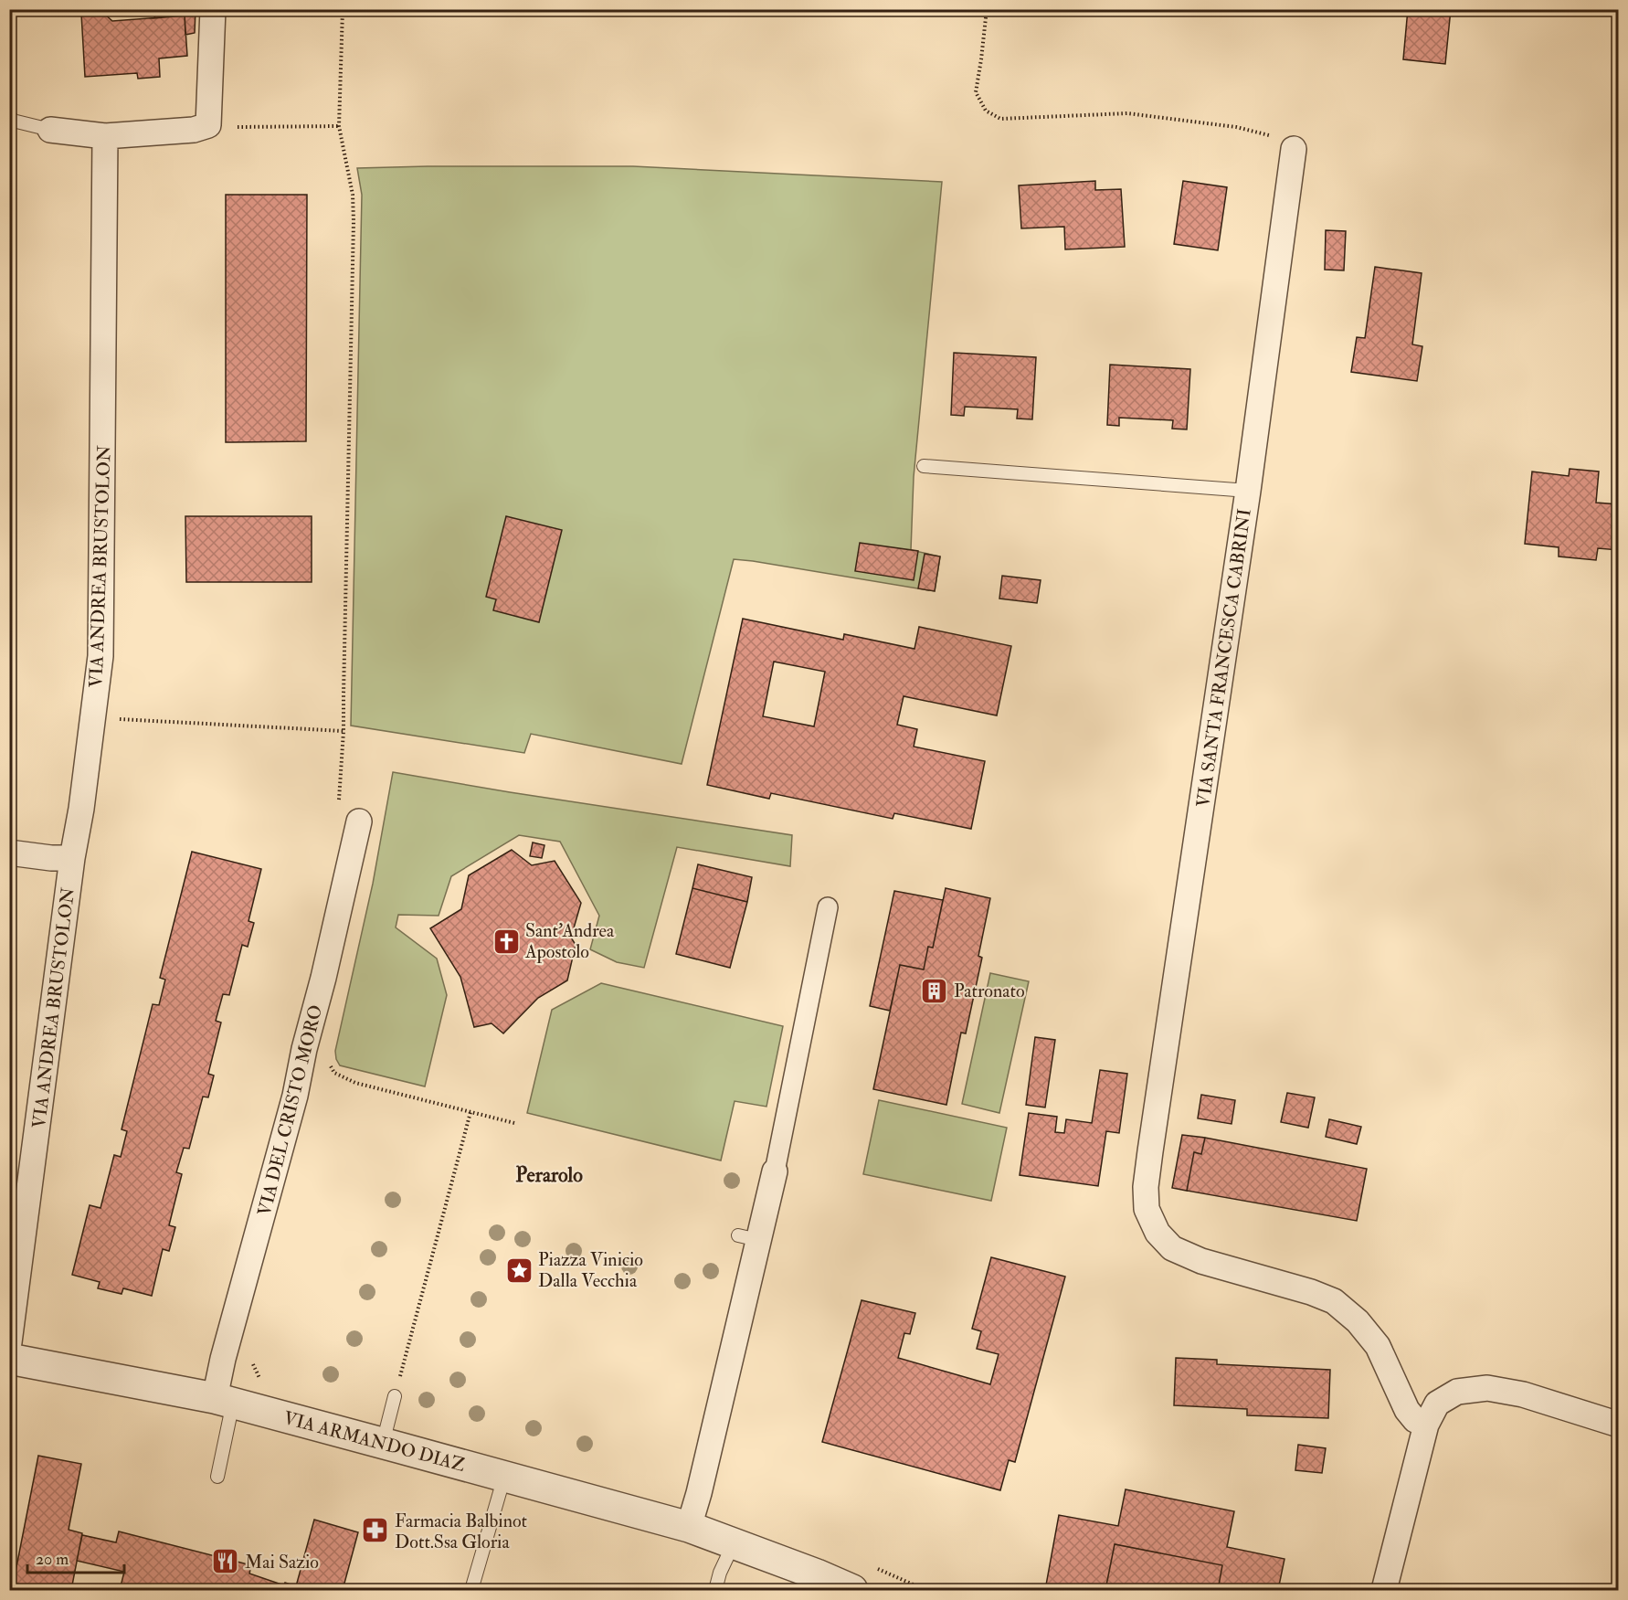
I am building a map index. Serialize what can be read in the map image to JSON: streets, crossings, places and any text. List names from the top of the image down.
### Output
{
  "streets": {
    "street": [
      "VIA ANDREA BRUSTOLON",
      "VIA SANTA FRANCESCA CABRINI",
      "VIA DEL CRISTO MORO",
      "VIA ARMANDO DIAZ"
    ]
  },
  "crossings": [
    ["VIA DEL CRISTO MORO", "VIA ARMANDO DIAZ"]
  ],
  "districts": ["Perarolo"],
  "places": {
    "church": ["Sant'Andrea Apostolo"],
    "building": ["Patronato"],
    "place": ["Piazza Vinicio Dalla Vecchia"],
    "pharmacy": ["Farmacia Balbinot Dott.Ssa Gloria"],
    "restaurant": ["Mai Sazio"]
  },
  "scale_bar": "20 m"
}
